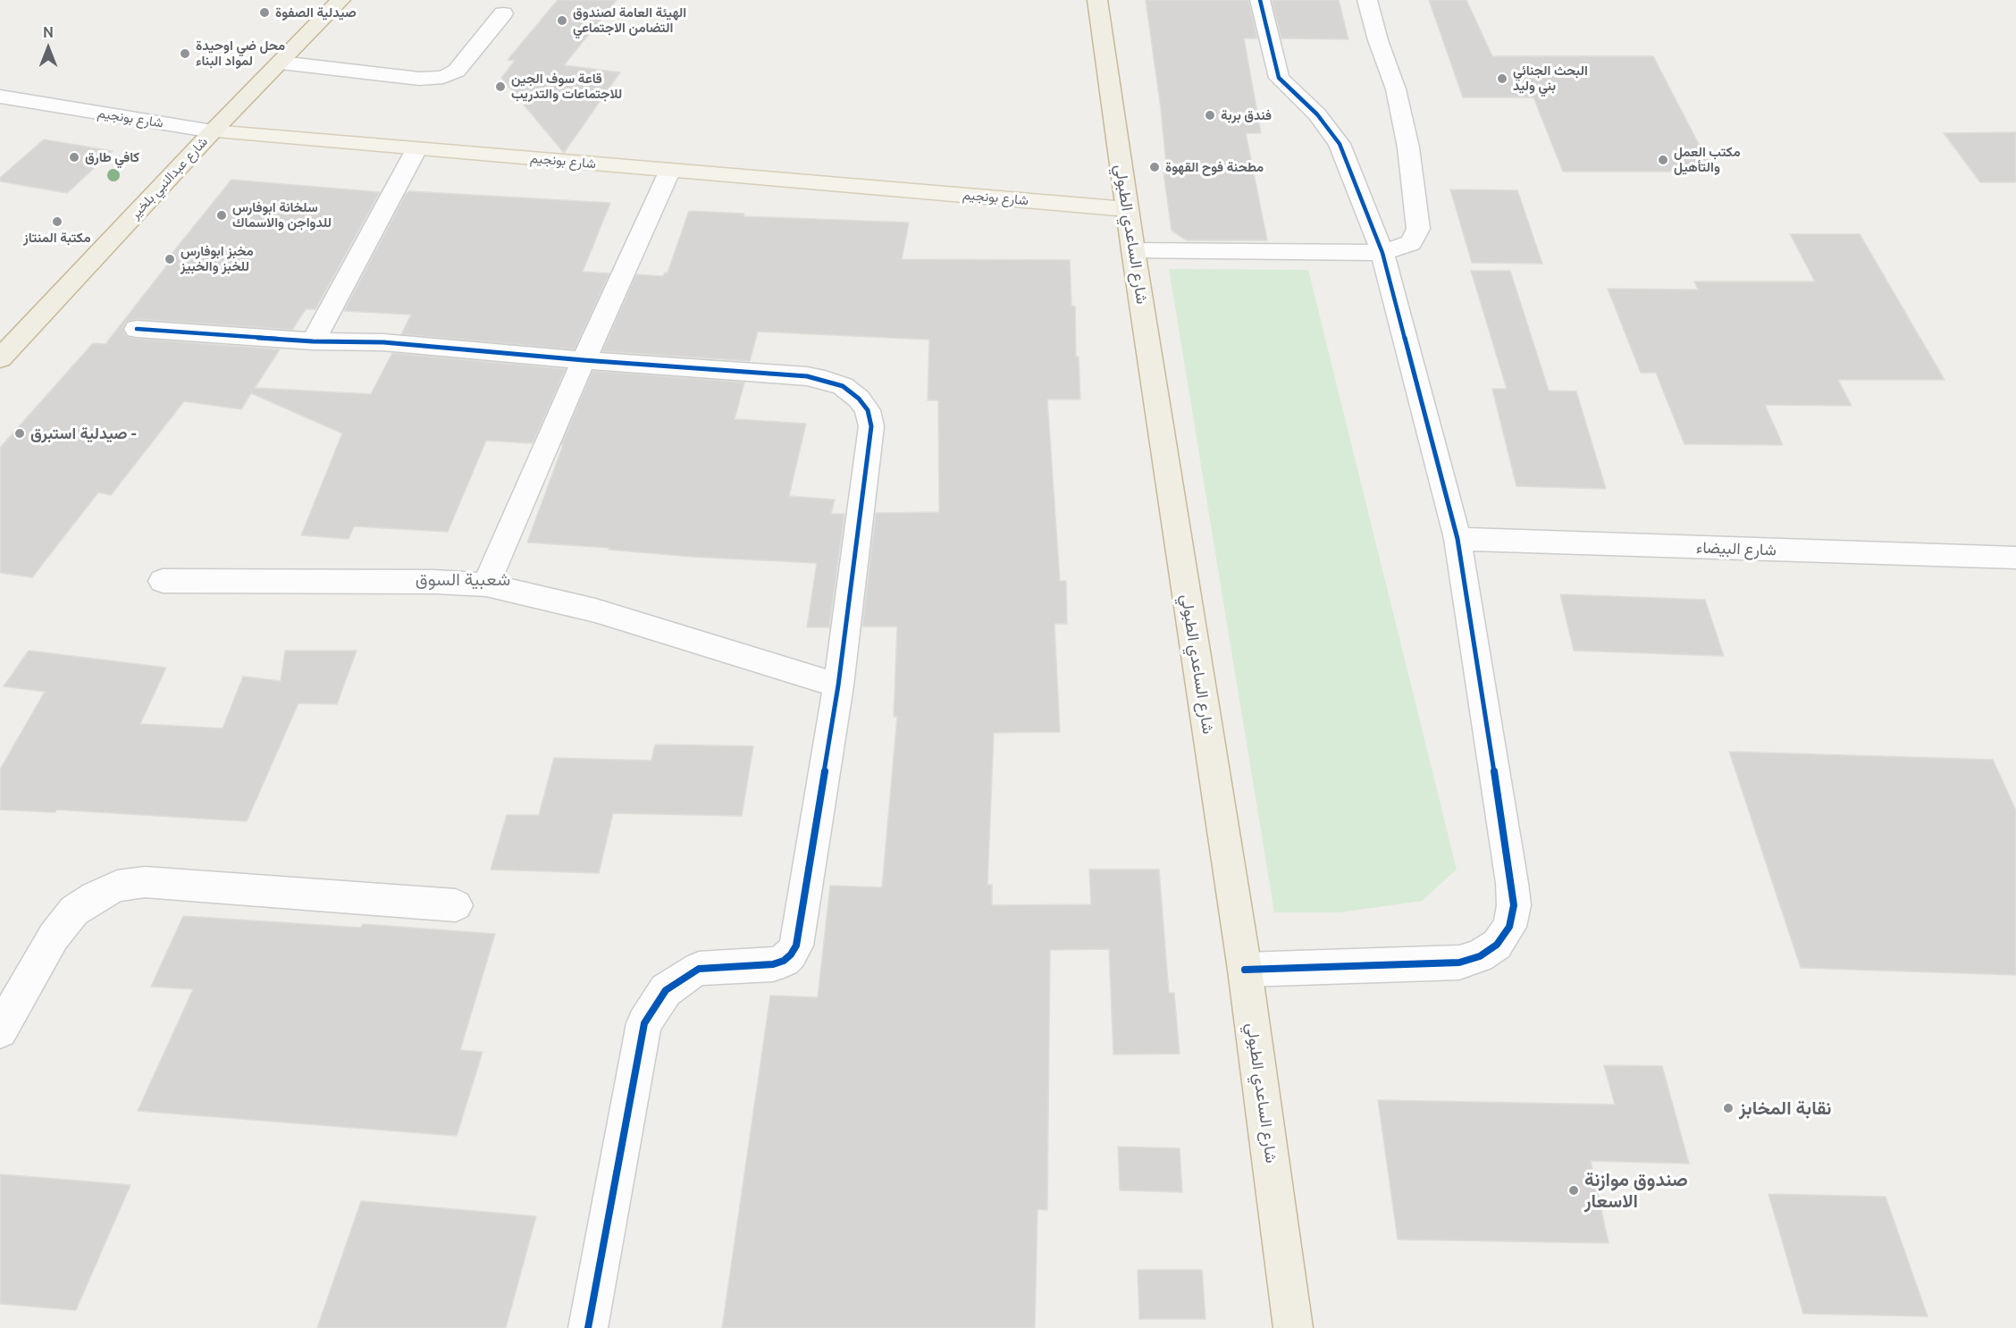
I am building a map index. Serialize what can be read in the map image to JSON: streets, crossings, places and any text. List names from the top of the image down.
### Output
{
  "streets": {
    "highway": ["شارع عبدالنبي بلخير", "شارع الساعدي الطبولي"],
    "main road": ["شارع بونجيم"],
    "street": ["شارع البيضاء"]
  },
  "crossings": [
    ["شارع بونجيم", "شارع عبدالنبي بلخير"],
    ["شارع بونجيم", "شارع الساعدي الطبولي"]
  ],
  "districts": ["شعبية السوق"],
  "places": [
    "صيدلية الصفوة",
    "الهيئة العامة لصندوق التضامن الاجتماعي",
    "محل ضي اوحيدة لمواد البناء",
    "البحث الجنائي بني وليد",
    "قاعة سوف الجين للاجتماعات والتدريب",
    "فندق بربة",
    "كافي طارق",
    "مكتب العمل والتأهيل",
    "مطحنة فوح القهوة",
    "سلخانة ابوفارس للدواجن والاسماك",
    "مكتبة المنتاز",
    "مخبز ابوفارس للخبز والخبيز",
    "صيدلية استبرق -",
    "نقابة المخابز",
    "صندوق موازنة الاسعار"
  ],
  "north": "top"
}
